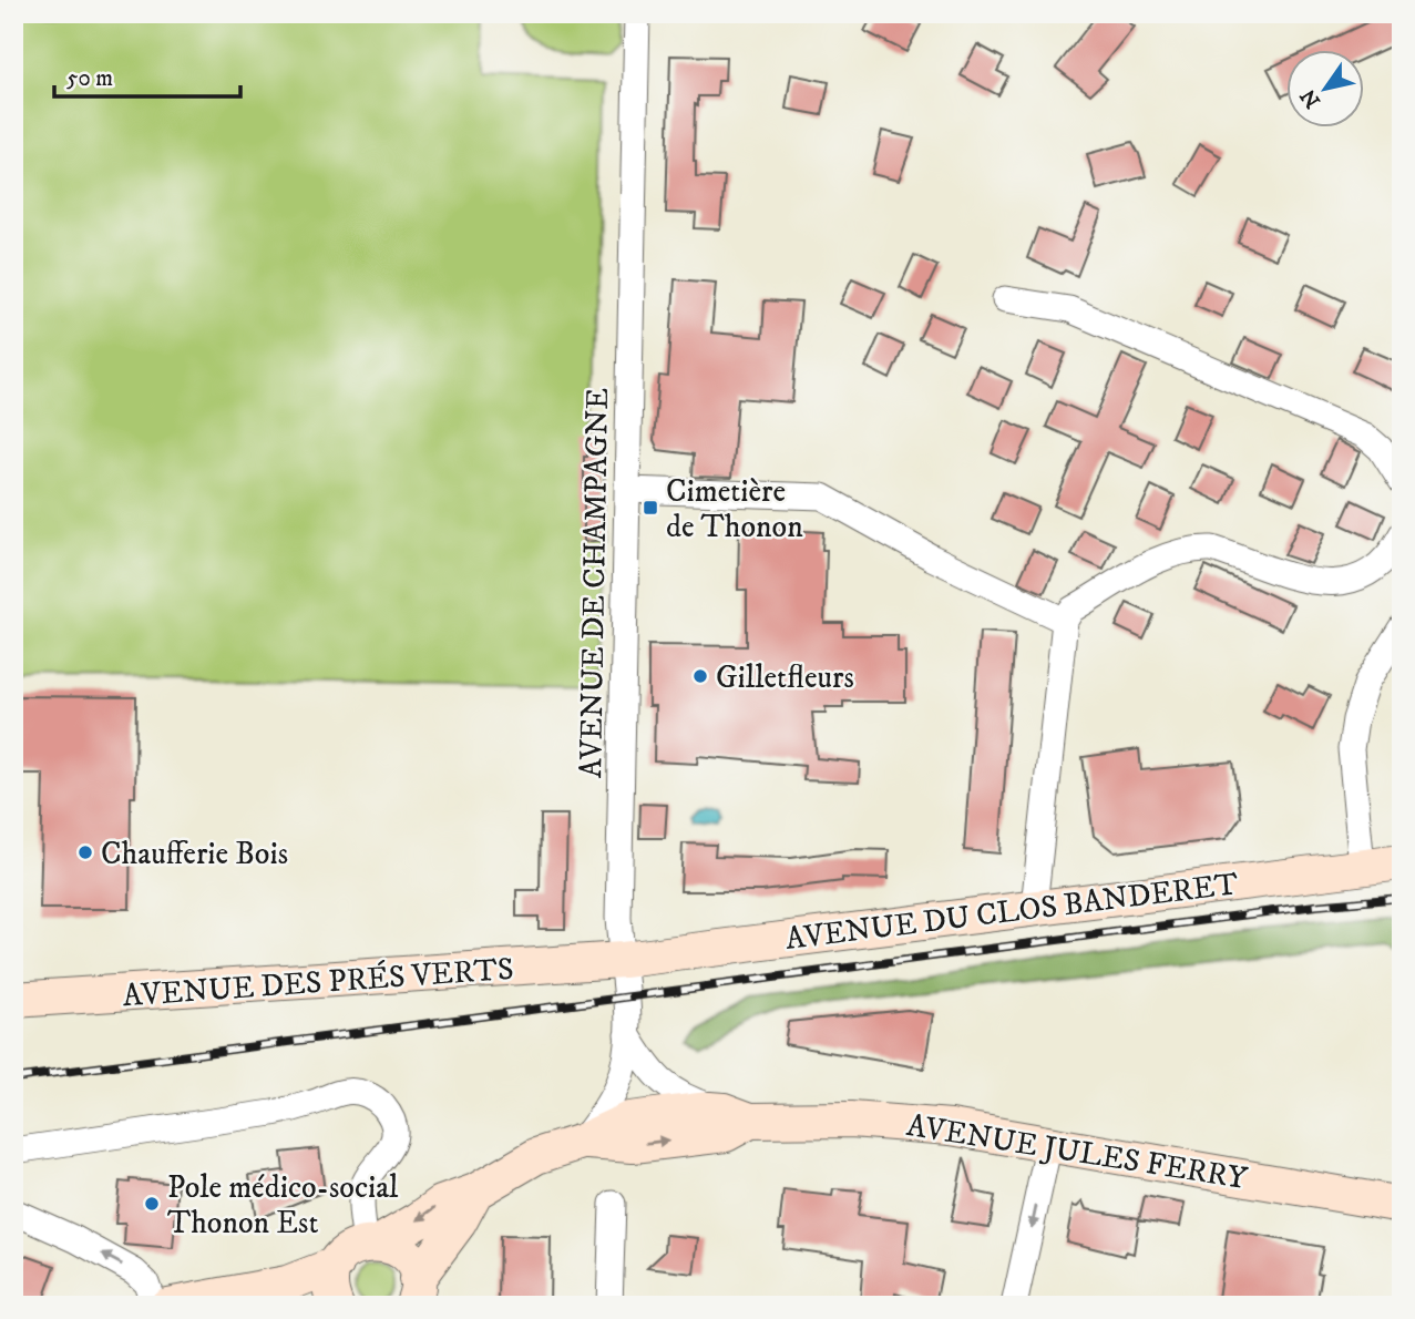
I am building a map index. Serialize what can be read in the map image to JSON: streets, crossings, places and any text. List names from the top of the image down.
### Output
{
  "streets": {
    "street": [
      "AVENUE DE CHAMPAGNE",
      "AVENUE DU CLOS BANDERET",
      "AVENUE DES PRÉS VERTS",
      "AVENUE JULES FERRY"
    ]
  },
  "crossings": [
    ["AVENUE DE CHAMPAGNE", "AVENUE DU CLOS BANDERET"],
    ["AVENUE DE CHAMPAGNE", "AVENUE DES PRÉS VERTS"],
    ["AVENUE DE CHAMPAGNE", "AVENUE JULES FERRY"],
    ["AVENUE DU CLOS BANDERET", "AVENUE DES PRÉS VERTS"]
  ],
  "places": {
    "transit": ["Cimetière de Thonon"],
    "other": ["Gilletfleurs", "Chaufferie Bois", "Pole médico-social Thonon Est"]
  },
  "scale_bar": "50 m",
  "north": "bottom left"
}
